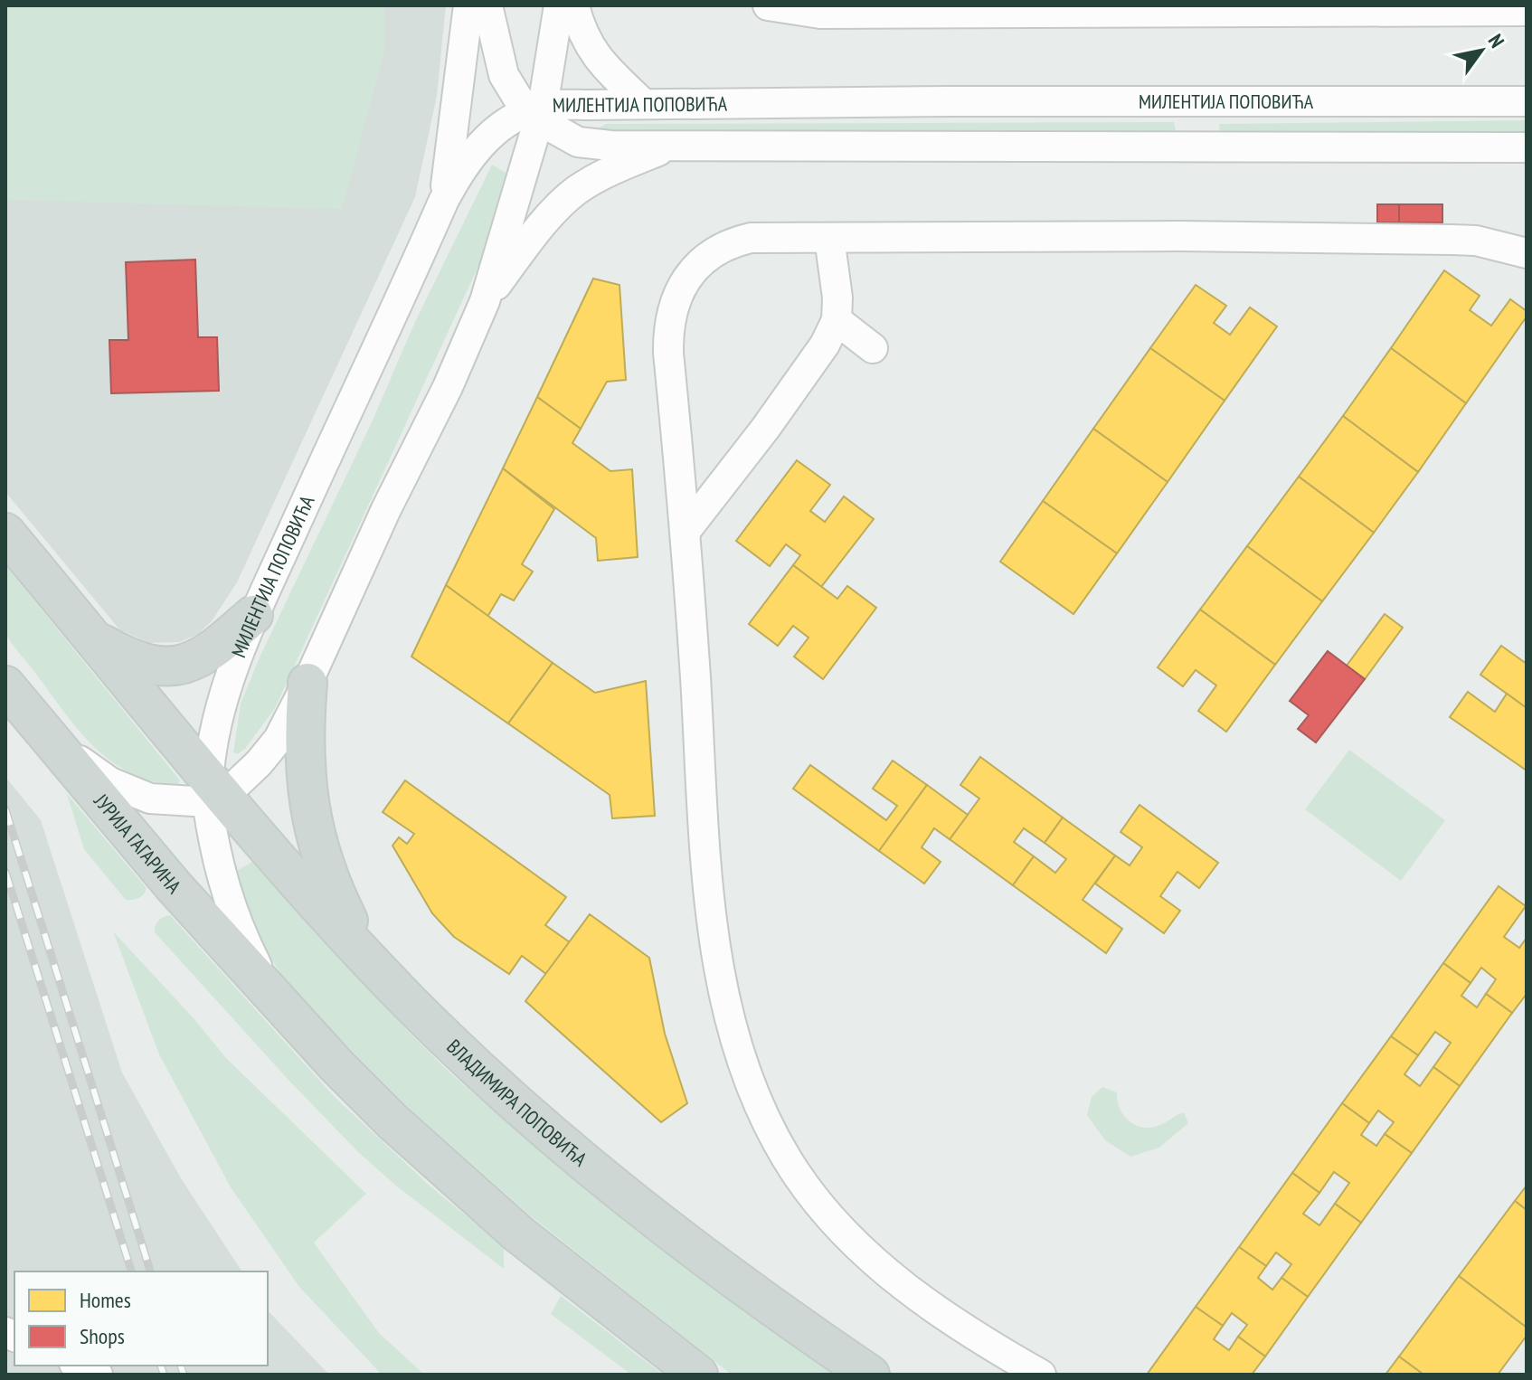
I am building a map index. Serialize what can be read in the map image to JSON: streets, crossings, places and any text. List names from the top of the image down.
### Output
{
  "streets": {
    "main road": ["ЈУРИЈА ГАГАРИНА", "ВЛАДИМИРА ПОПОВИЋА"],
    "street": ["МИЛЕНТИЈА ПОПОВИЋА"]
  },
  "crossings": [
    ["МИЛЕНТИЈА ПОПОВИЋА", "ЈУРИЈА ГАГАРИНА"],
    ["МИЛЕНТИЈА ПОПОВИЋА", "ВЛАДИМИРА ПОПОВИЋА"]
  ],
  "legend": ["Homes", "Shops"],
  "north": "top right"
}
